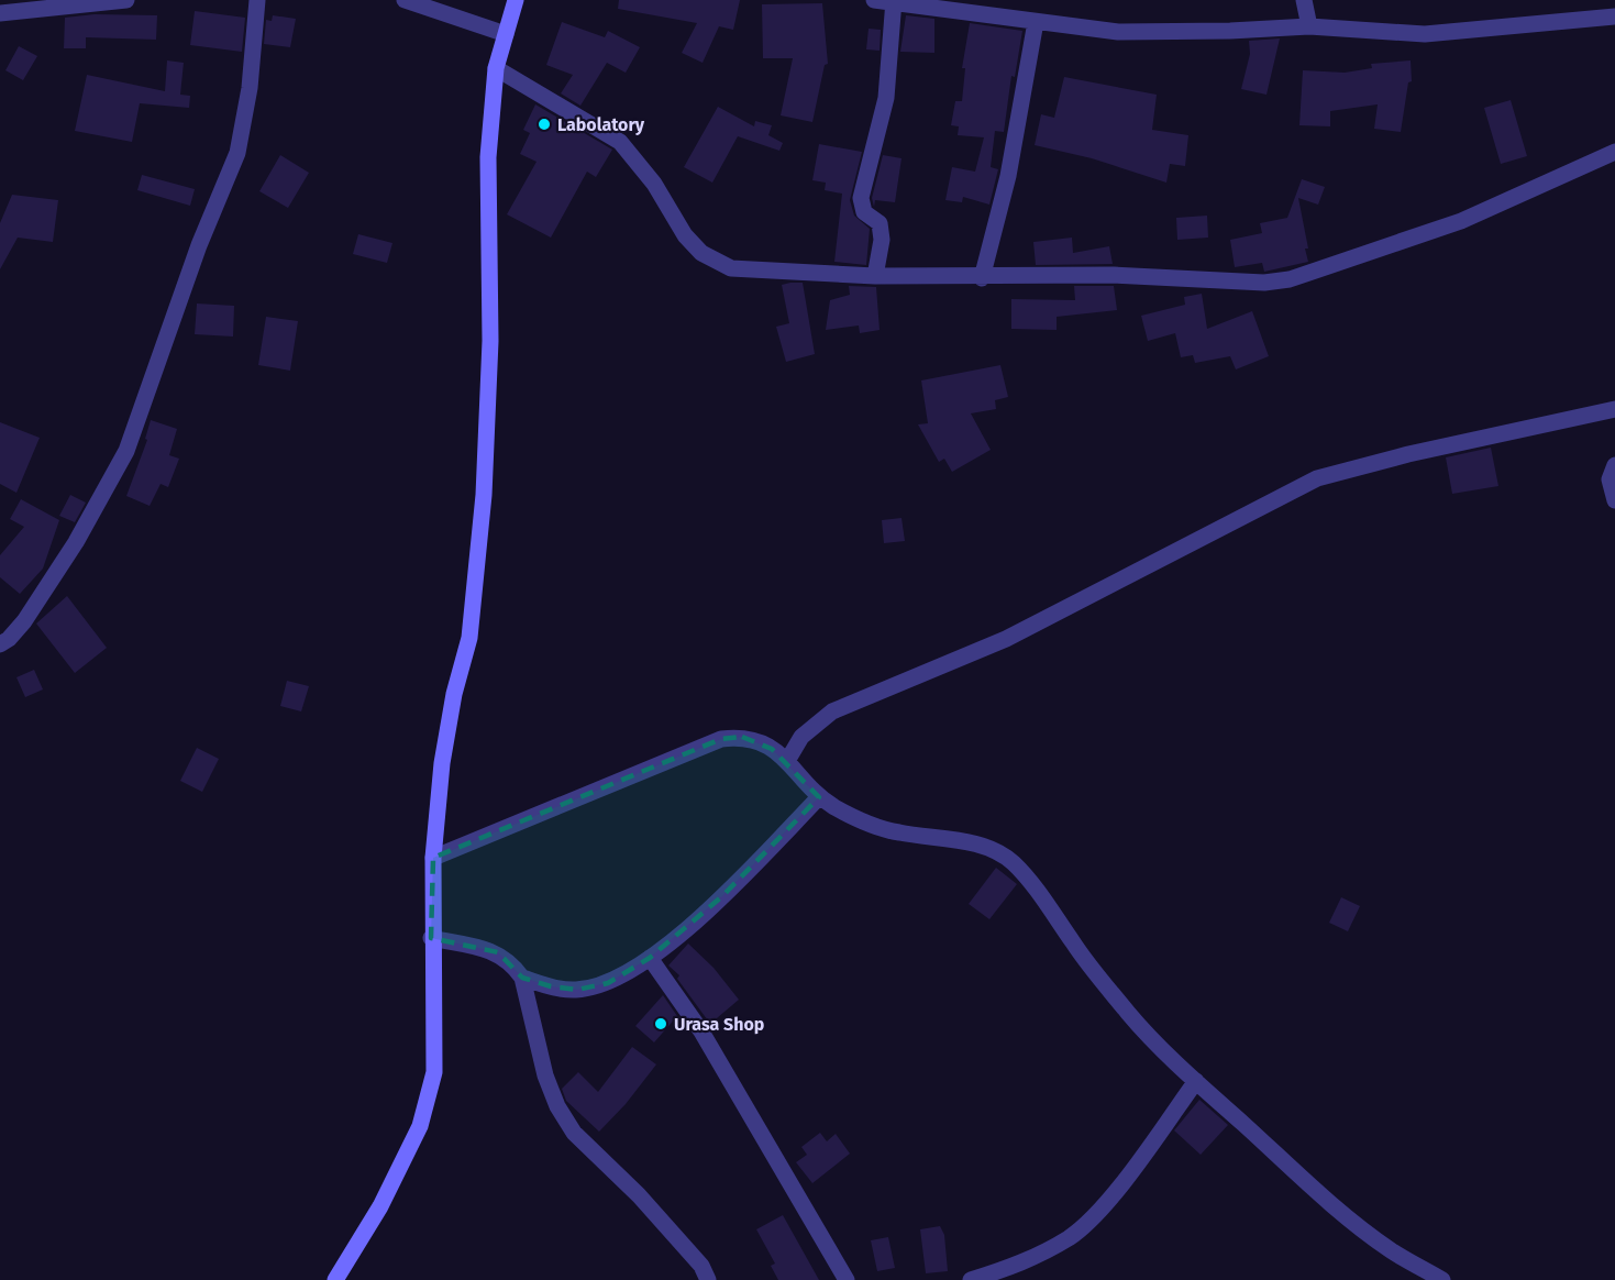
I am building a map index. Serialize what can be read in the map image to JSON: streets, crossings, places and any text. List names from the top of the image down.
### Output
{
  "places": ["Labolatory", "Urasa Shop"]
}
